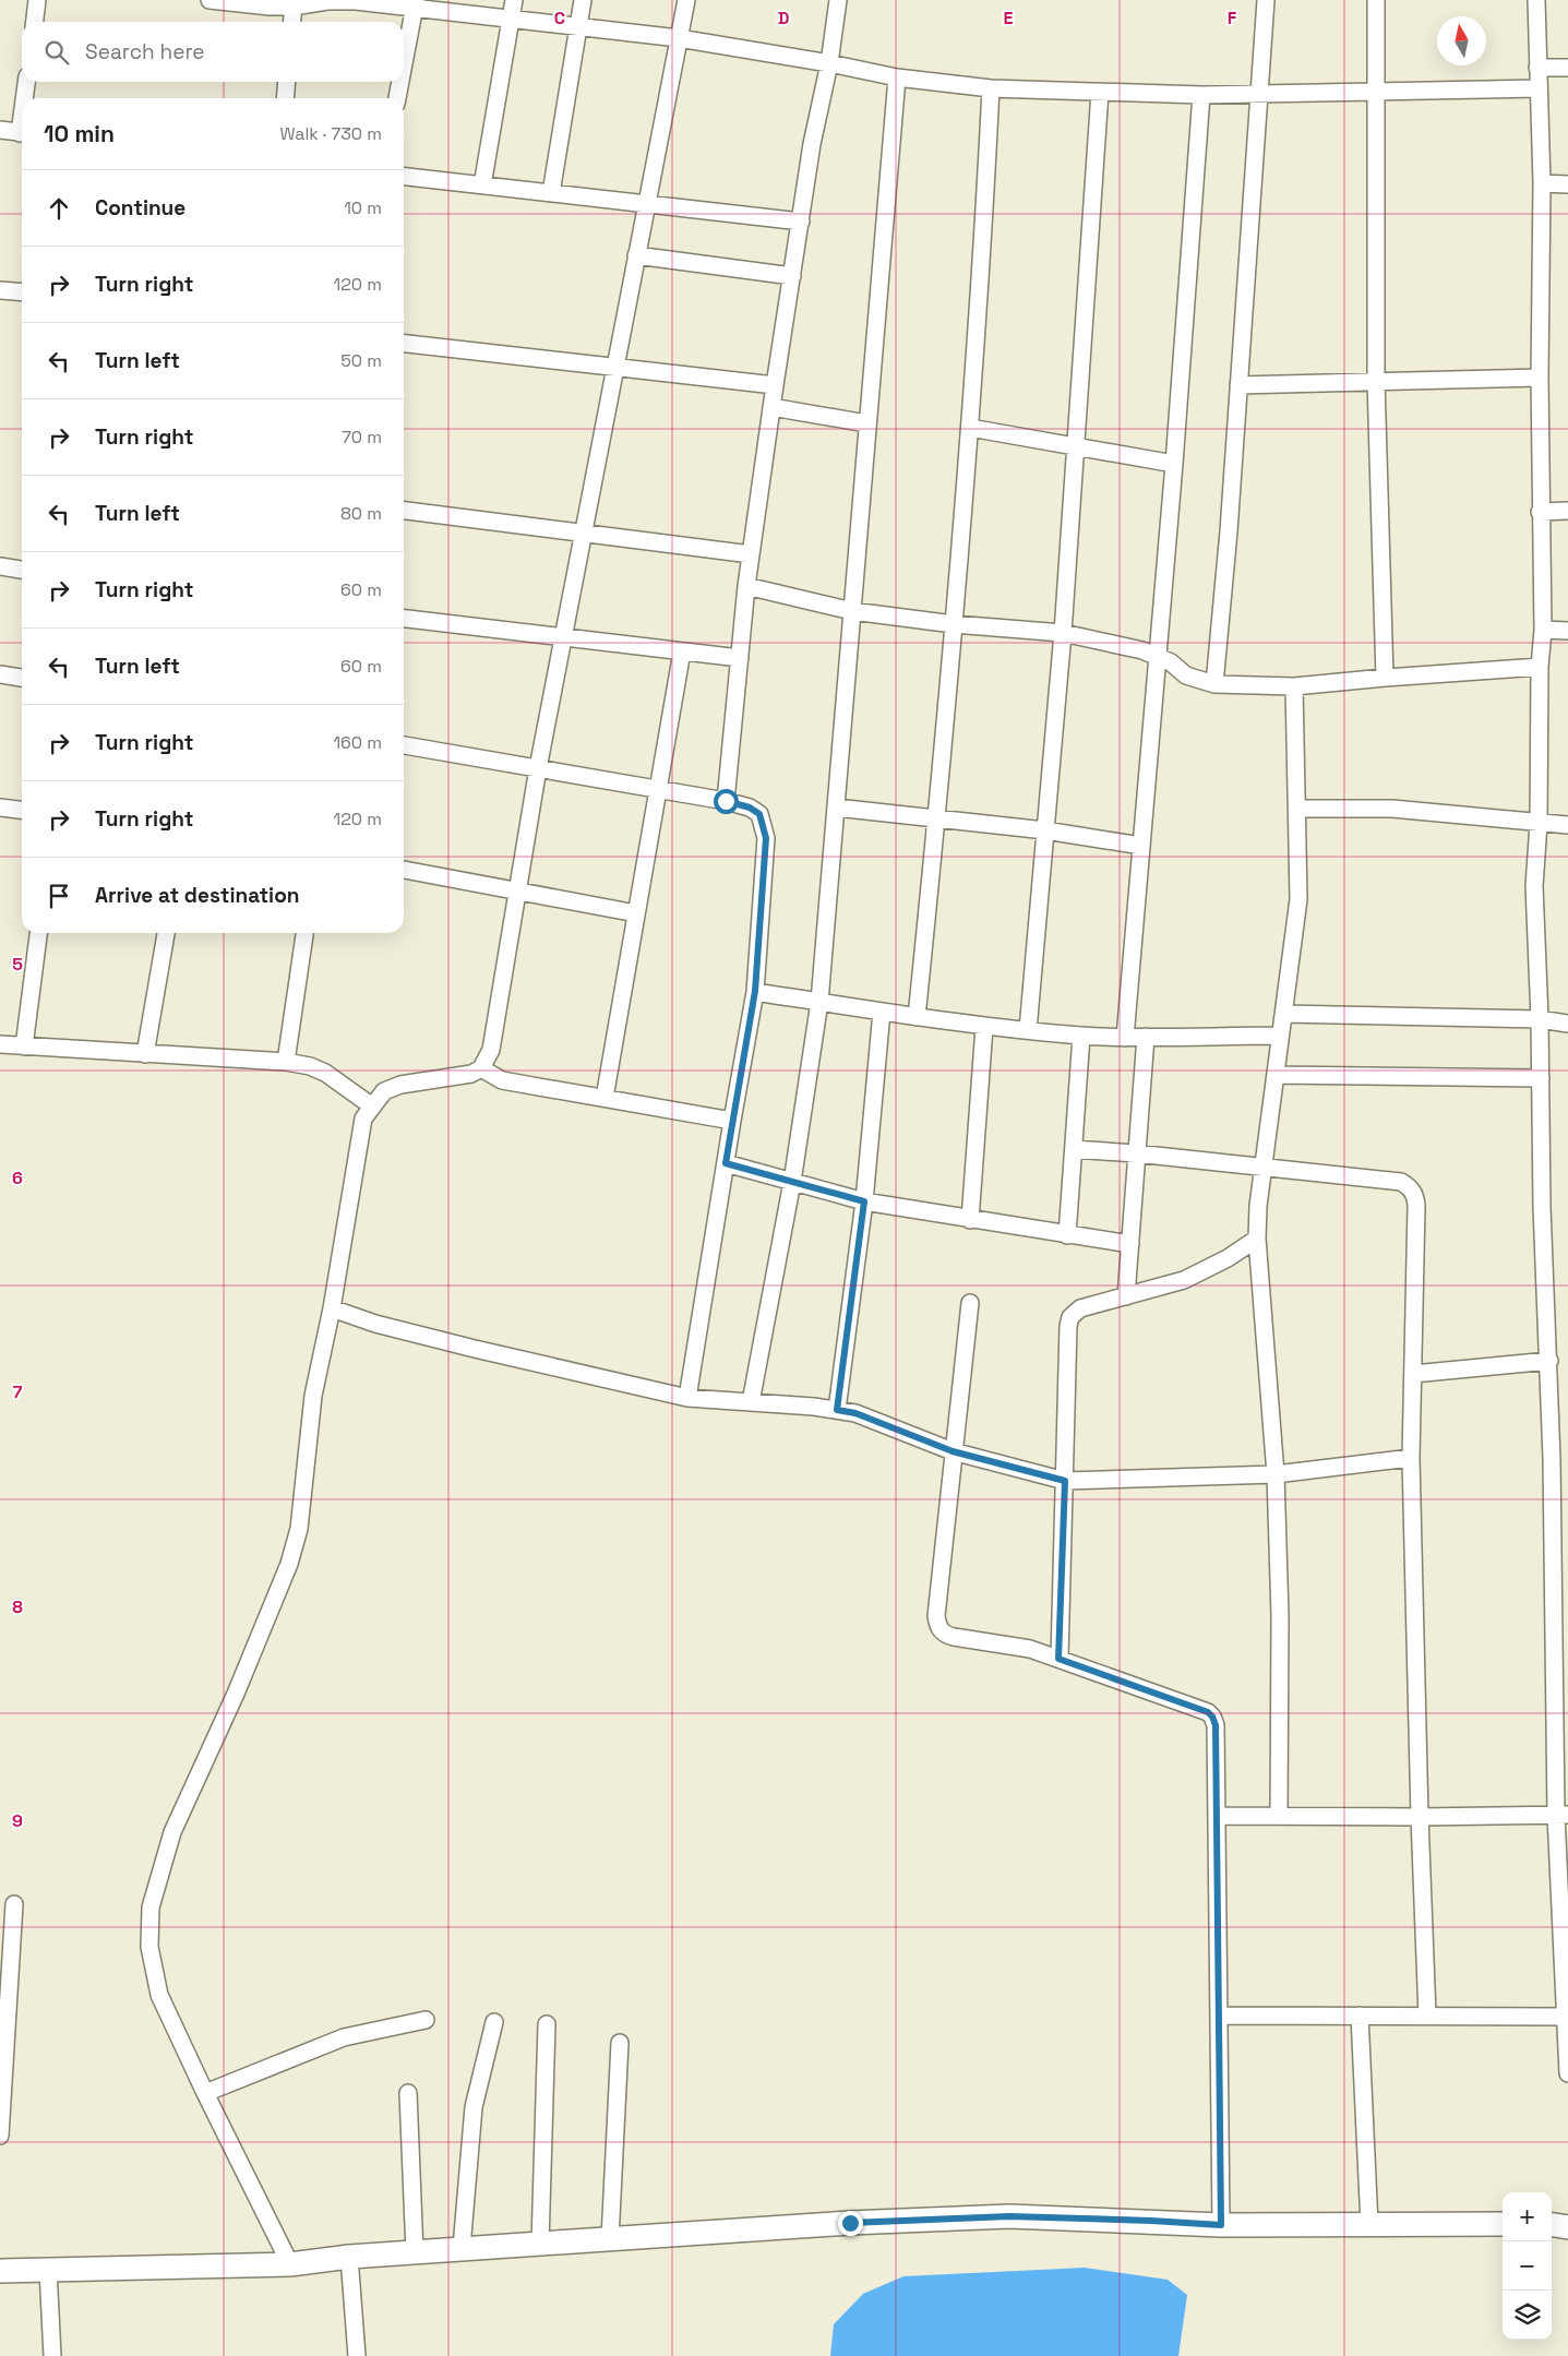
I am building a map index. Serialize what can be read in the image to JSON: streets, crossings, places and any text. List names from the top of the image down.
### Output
{
  "north": "top",
  "page": {
    "search": "Search here",
    "heading": ["10 min", "Walk · 730 m"],
    "list": [
      ["Continue", "10 m"],
      ["Turn right", "120 m"],
      ["Turn left", "50 m"],
      ["Turn right", "70 m"],
      ["Turn left", "80 m"],
      ["Turn right", "60 m"],
      ["Turn left", "60 m"],
      ["Turn right", "160 m"],
      ["Turn right", "120 m"],
      "Arrive at destination"
    ],
    "map_buttons": ["+", "−"]
  },
  "grid": {
    "columns": [
      "C",
      "D",
      "E",
      "F"
    ],
    "rows": [
      "5",
      "6",
      "7",
      "8",
      "9"
    ]
  }
}
